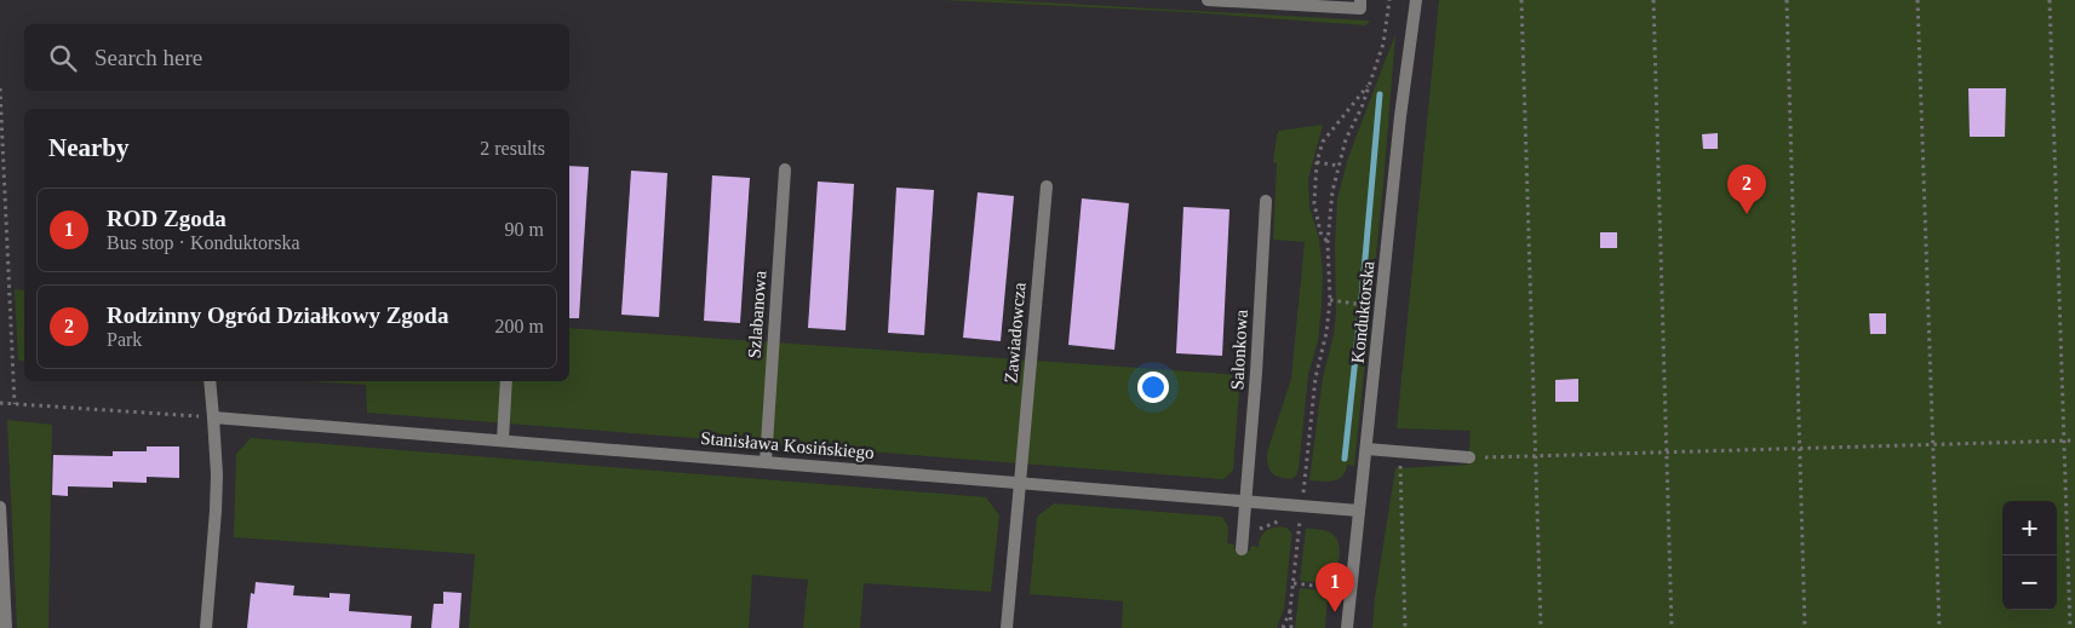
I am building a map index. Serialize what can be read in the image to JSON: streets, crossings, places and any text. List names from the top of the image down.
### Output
{
  "streets": {
    "street": [
      "Konduktorska",
      "Szlabanowa",
      "Zawiadowcza",
      "Salonkowa",
      "Stanisława Kosińskiego"
    ]
  },
  "crossings": [
    ["Konduktorska", "Stanisława Kosińskiego"],
    ["Szlabanowa", "Stanisława Kosińskiego"],
    ["Zawiadowcza", "Stanisława Kosińskiego"],
    ["Salonkowa", "Stanisława Kosińskiego"]
  ],
  "page": {
    "search": "Search here",
    "heading": ["Nearby", "2 results"],
    "pins": ["2", "1"],
    "list": [
      {
        "mark": "1",
        "name": "ROD Zgoda",
        "note": "Bus stop · Konduktorska",
        "value": "90 m"
      },
      {
        "mark": "2",
        "name": "Rodzinny Ogród Działkowy Zgoda",
        "note": "Park",
        "value": "200 m"
      }
    ],
    "map_buttons": ["+", "−"]
  }
}
